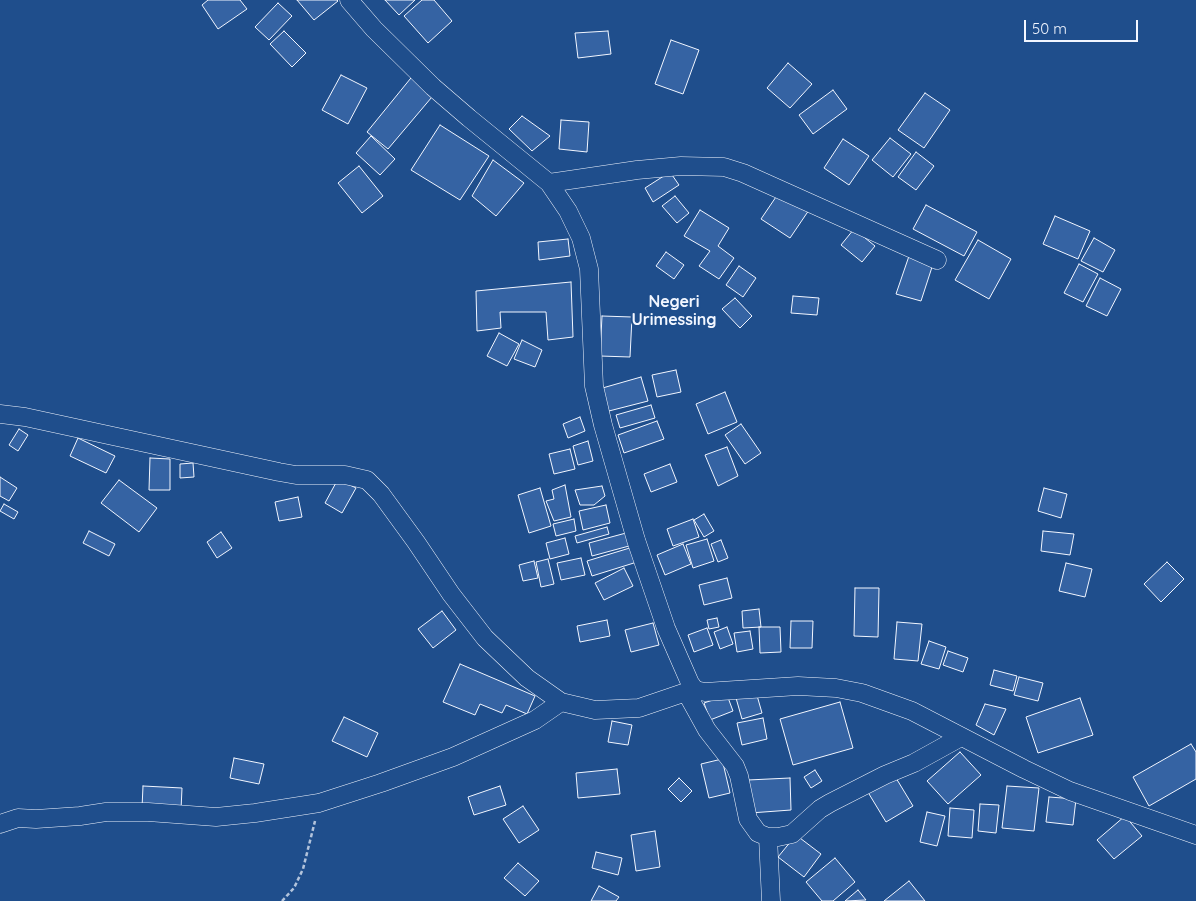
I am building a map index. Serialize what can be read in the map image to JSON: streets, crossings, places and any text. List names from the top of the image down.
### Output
{
  "districts": ["Negeri Urimessing"],
  "scale_bar": "50 m"
}
